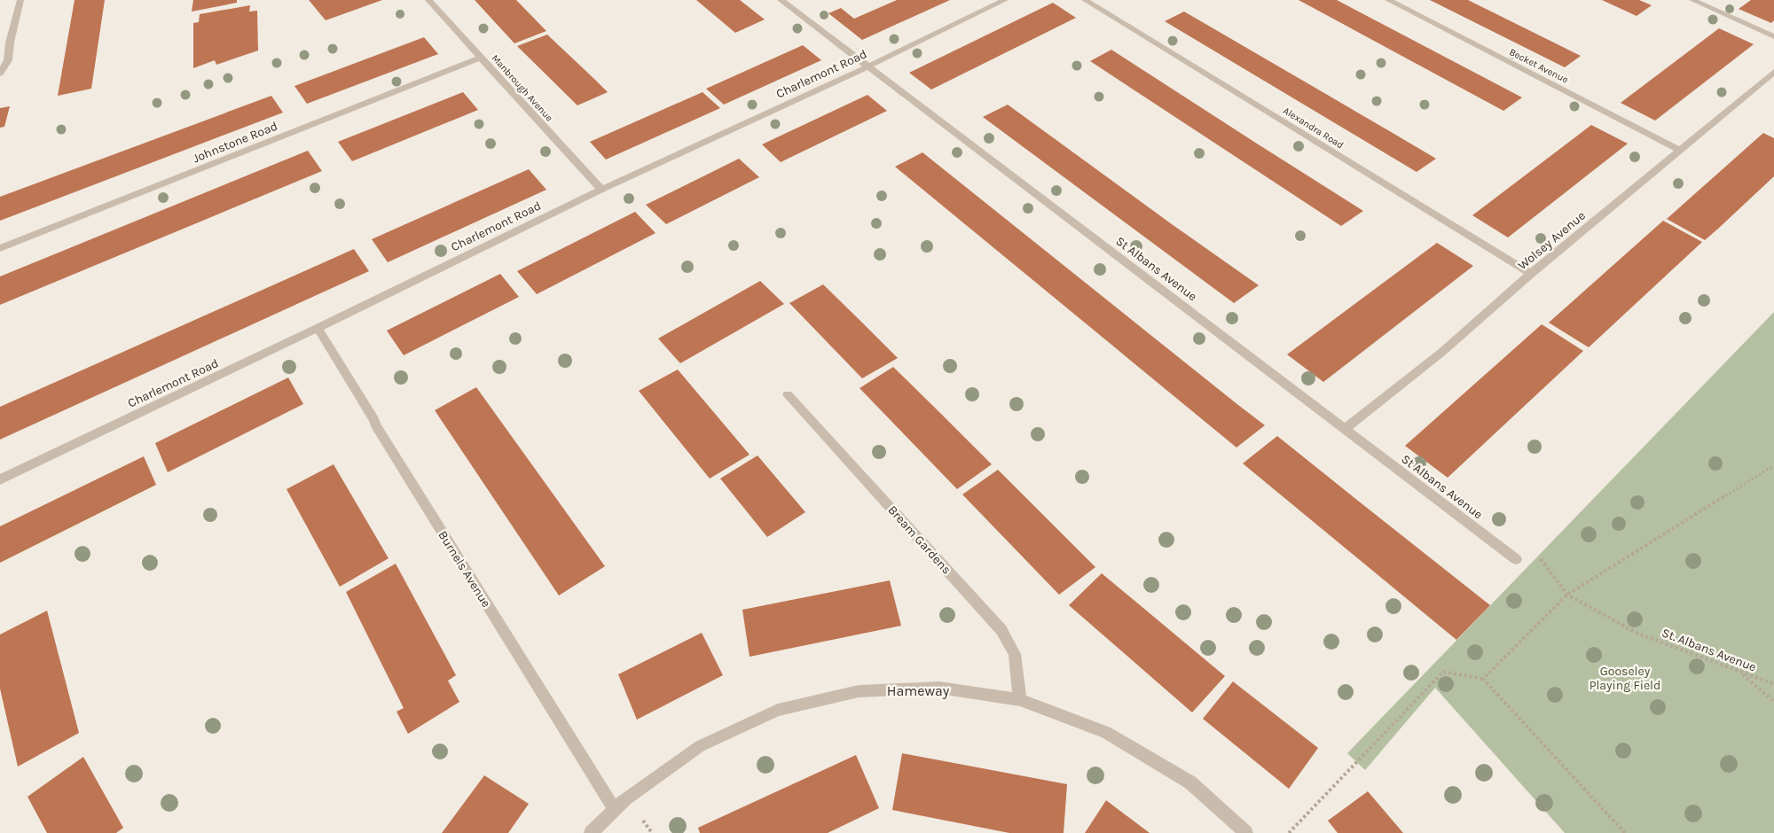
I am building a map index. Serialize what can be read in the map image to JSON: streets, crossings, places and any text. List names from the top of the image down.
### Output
{
  "streets": {
    "street": [
      "Becket Avenue",
      "Charlemont Road",
      "Manbrough Avenue",
      "Alexandra Road",
      "Johnstone Road",
      "Wolsey Avenue",
      "St Albans Avenue",
      "Bream Gardens",
      "Burnels Avenue",
      "Hameway"
    ],
    "path": ["St. Albans Avenue"]
  },
  "crossings": [
    ["Becket Avenue", "Wolsey Avenue"],
    ["Charlemont Road", "Manbrough Avenue"],
    ["Charlemont Road", "St Albans Avenue"],
    ["Charlemont Road", "Burnels Avenue"],
    ["Manbrough Avenue", "Johnstone Road"],
    ["Alexandra Road", "Wolsey Avenue"],
    ["Wolsey Avenue", "St Albans Avenue"],
    ["Bream Gardens", "Hameway"],
    ["Burnels Avenue", "Hameway"]
  ],
  "parks": ["Gooseley Playing Field"]
}
